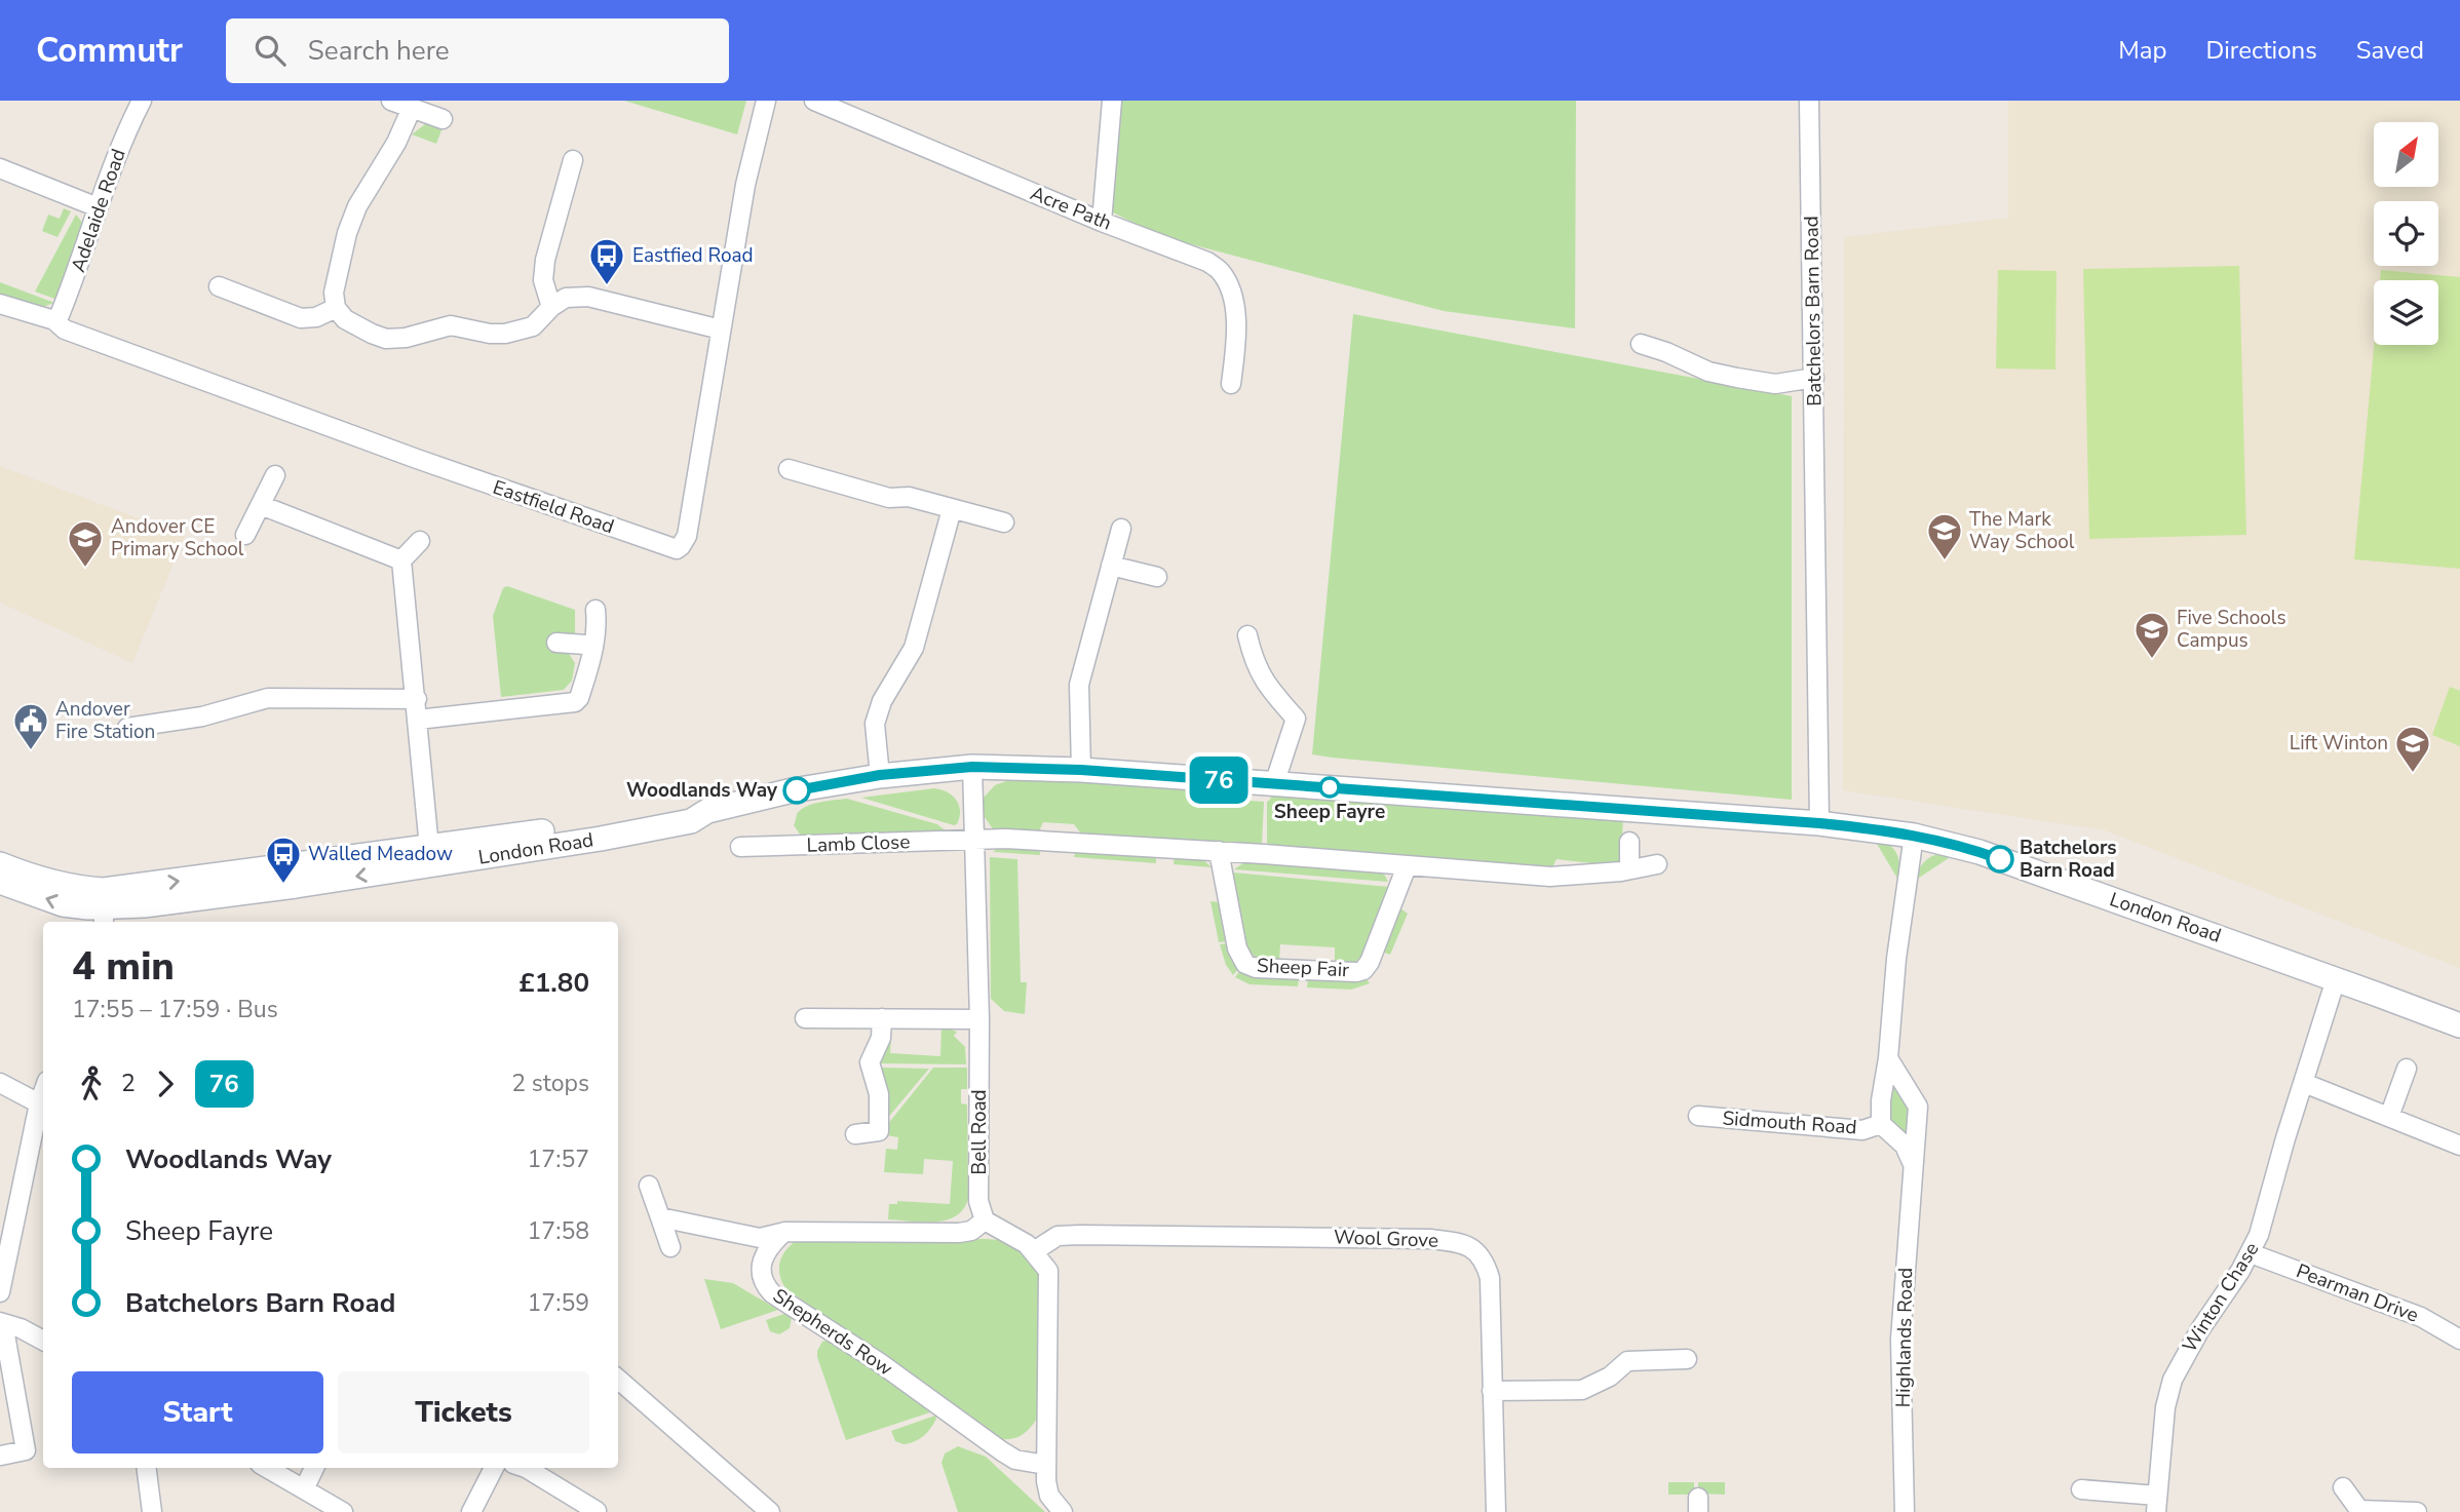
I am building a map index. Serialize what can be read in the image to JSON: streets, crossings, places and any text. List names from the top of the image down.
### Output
{
  "streets": {
    "street": [
      "Acre Path",
      "Adelaide Road",
      "Batchelors Barn Road",
      "Eastfield Road",
      "Lamb Close",
      "London Road",
      "Sheep Fair",
      "Sidmouth Road",
      "Bell Road",
      "Wool Grove",
      "Pearman Drive",
      "Winton Chase",
      "Shepherds Row",
      "Highlands Road"
    ]
  },
  "crossings": [
    ["Adelaide Road", "Eastfield Road"],
    ["Batchelors Barn Road", "London Road"],
    ["Lamb Close", "Bell Road"],
    ["London Road", "Bell Road"],
    ["London Road", "Winton Chase"],
    ["Pearman Drive", "Winton Chase"]
  ],
  "places": {
    "bus stop": ["Eastfied Road", "Walled Meadow"],
    "school or university": [
      "The Mark Way School",
      "Andover CE Primary School",
      "Five Schools Campus",
      "Lift Winton"
    ],
    "public building": ["Andover Fire Station"],
    "other": ["Sheep Fayre", "Woodlands Way", "Batchelors Barn Road"]
  },
  "lines": ["bus line 76"],
  "north": "top right",
  "page": {
    "header": "Commutr",
    "search": "Search here",
    "nav": ["Map", "Directions", "Saved"],
    "on_map": "76",
    "heading": ["4 min", "17:55 – 17:59 · Bus", "£1.80"],
    "legs": ["2", "76", "2 stops"],
    "list": [
      {
        "name": "Woodlands Way",
        "value": "17:57"
      },
      {
        "name": "Sheep Fayre",
        "value": "17:58"
      },
      {
        "name": "Batchelors Barn Road",
        "value": "17:59"
      }
    ],
    "buttons": ["Start", "Tickets"]
  }
}
